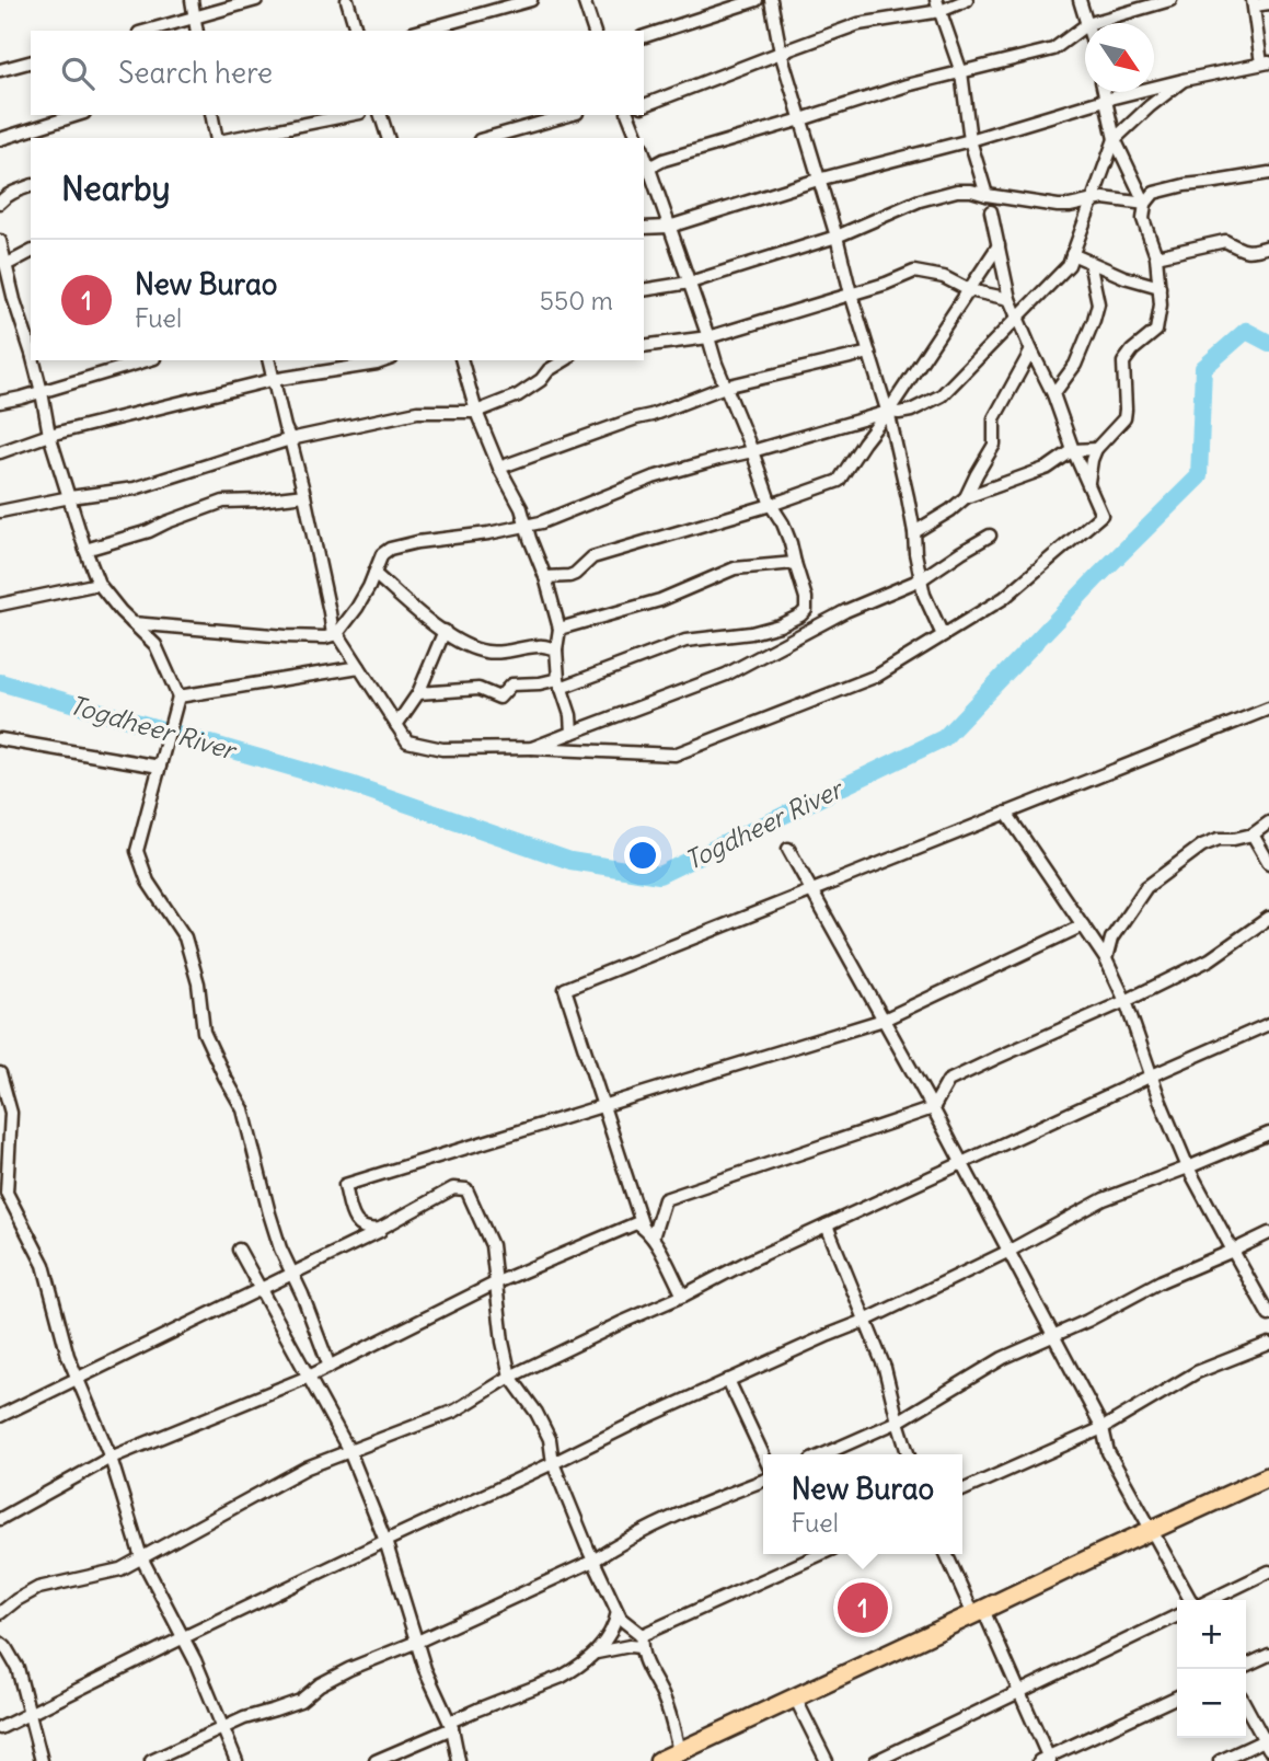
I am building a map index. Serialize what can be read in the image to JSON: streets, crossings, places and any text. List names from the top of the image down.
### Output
{
  "water": ["Togdheer River"],
  "north": "bottom right",
  "page": {
    "search": "Search here",
    "heading": "Nearby",
    "list": [
      {
        "mark": "1",
        "name": "New Burao",
        "note": "Fuel",
        "value": "550 m"
      }
    ],
    "popup": ["New Burao", "Fuel"],
    "pins": "1",
    "map_buttons": ["+", "−"]
  }
}
